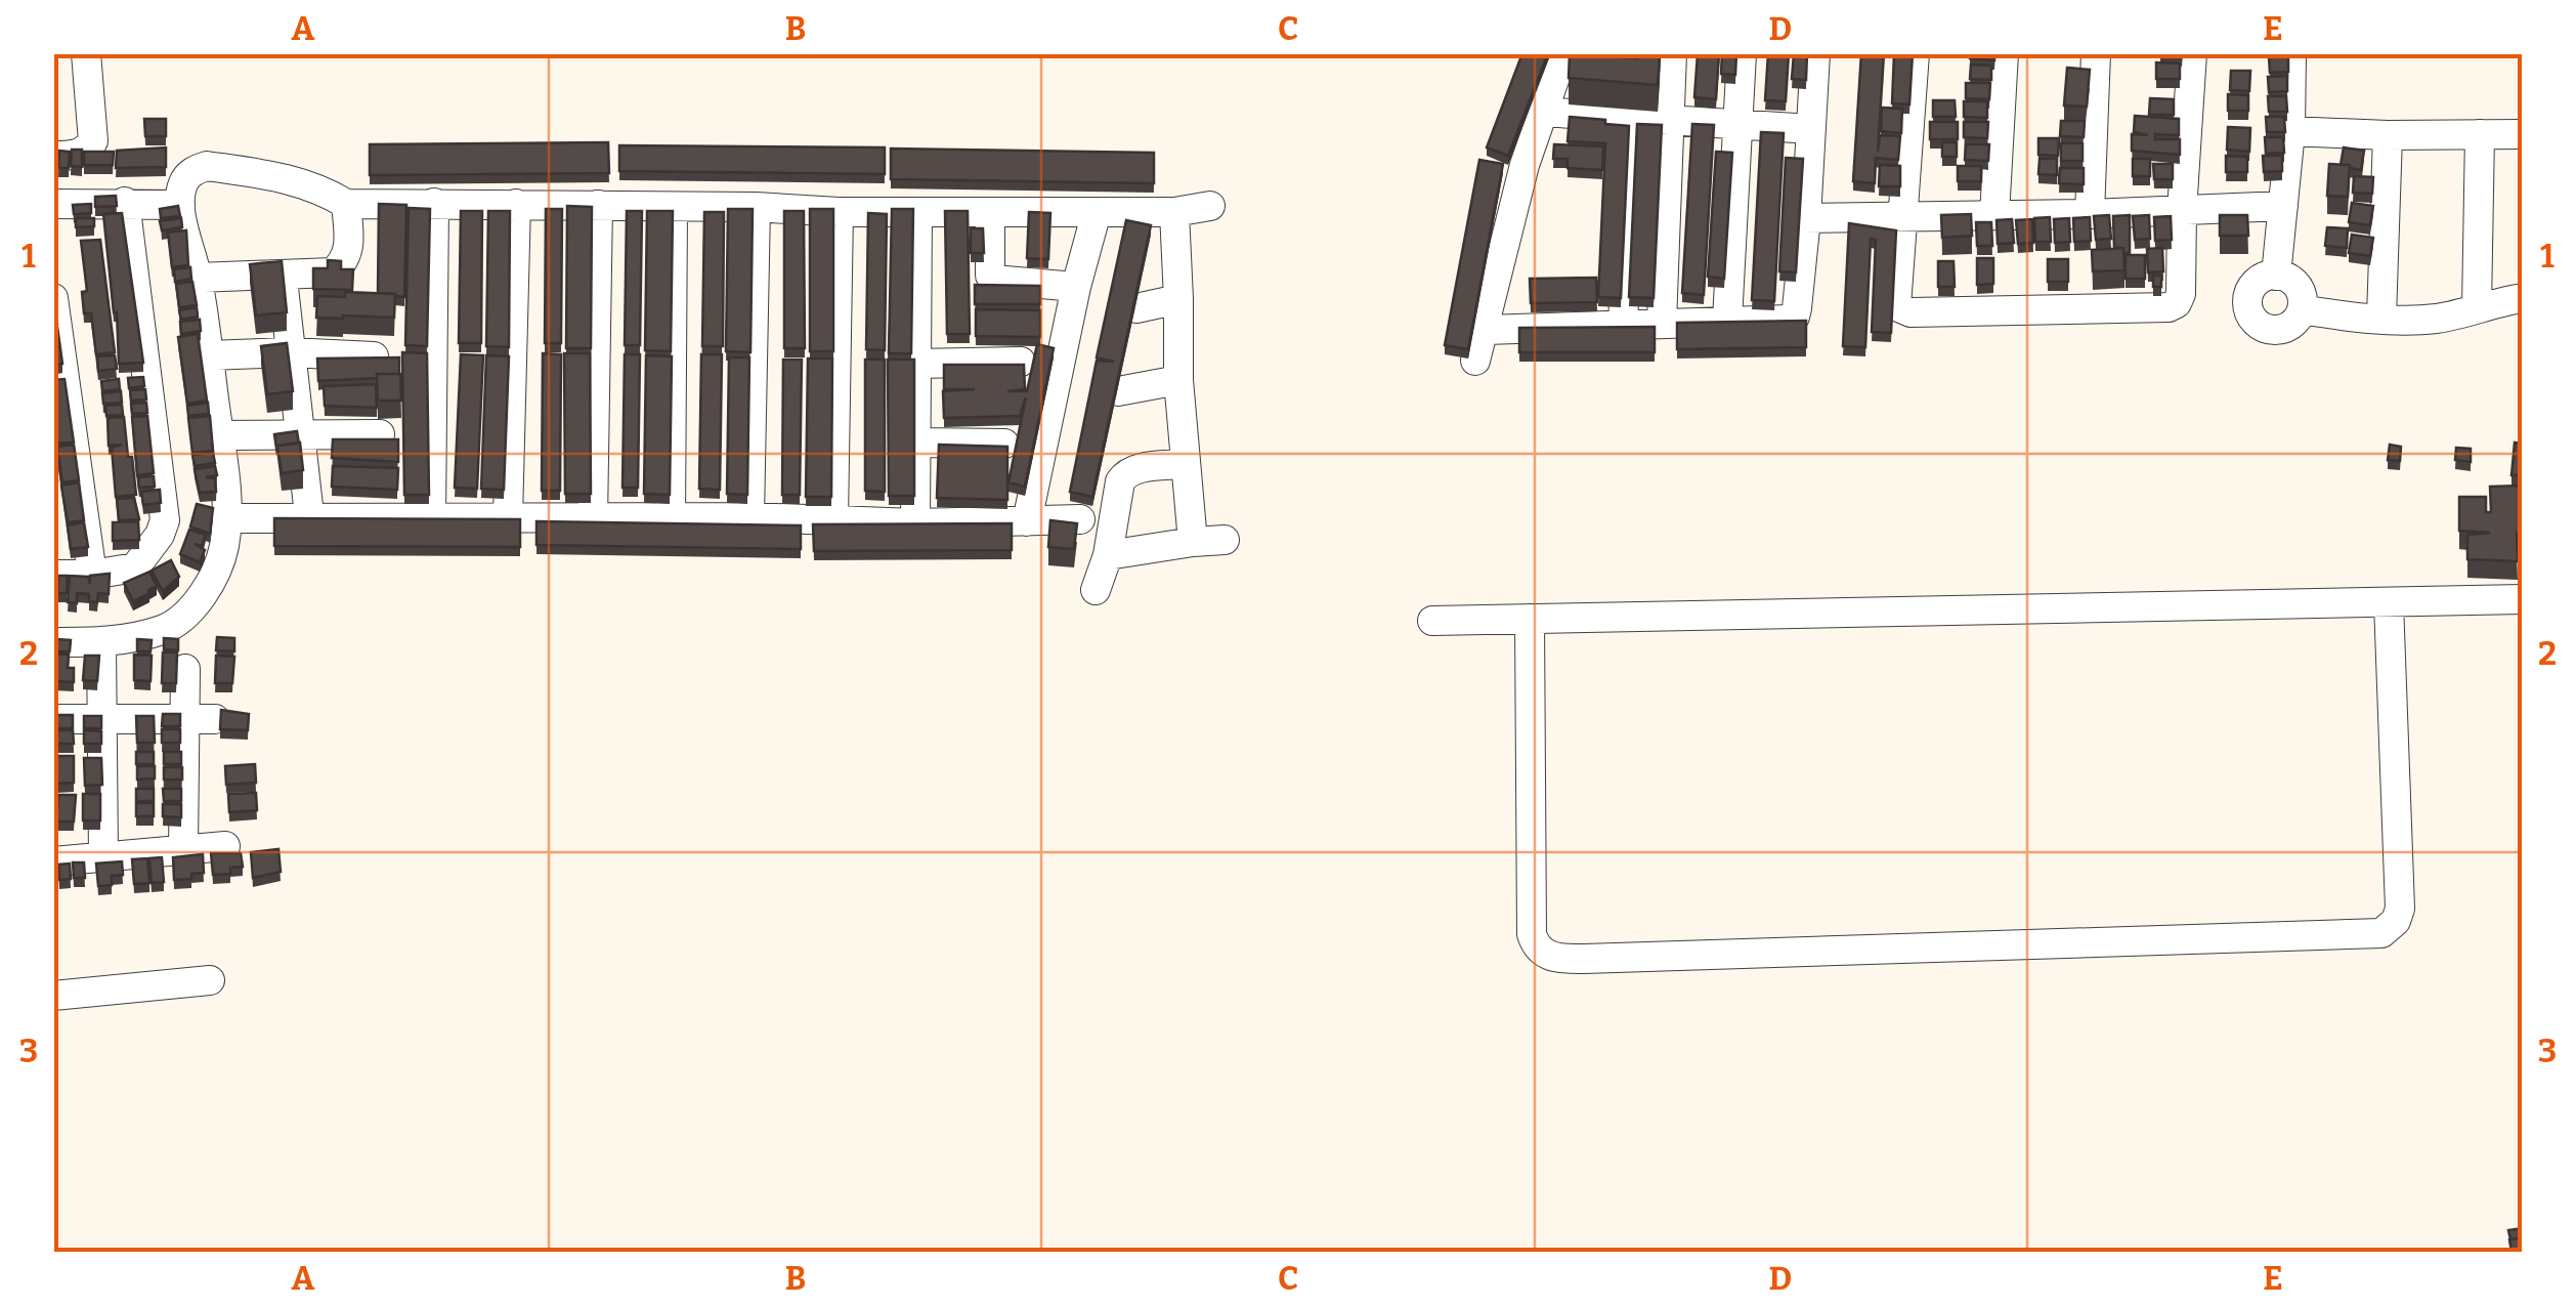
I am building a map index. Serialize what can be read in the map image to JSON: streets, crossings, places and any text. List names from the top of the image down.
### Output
{
  "grid": {
    "columns": [
      "A",
      "B",
      "C",
      "D",
      "E"
    ],
    "rows": ["1", "2", "3"]
  }
}
